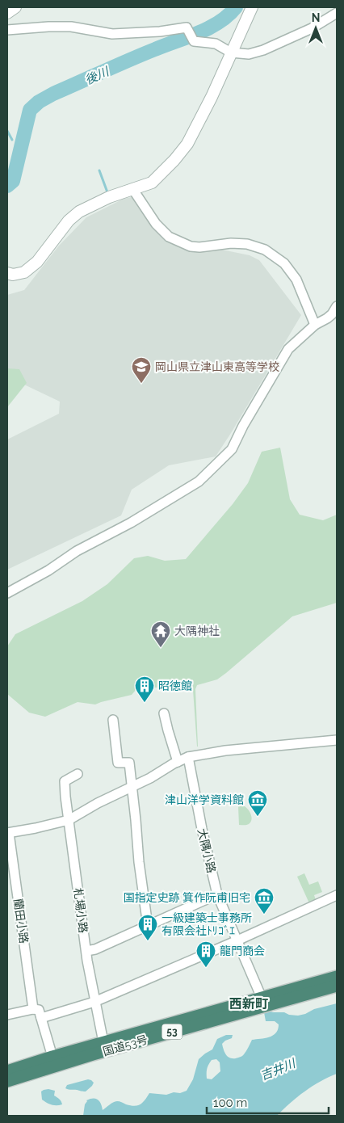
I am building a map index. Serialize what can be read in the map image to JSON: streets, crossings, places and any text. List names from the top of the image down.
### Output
{
  "streets": {
    "highway": ["53", "国道53号"],
    "street": ["大隅小路", "札場小路", "蘭田小路"]
  },
  "crossings": [
    ["大隅小路", "国道53号"],
    ["札場小路", "国道53号"]
  ],
  "districts": ["西新町"],
  "water": ["後川", "吉井川"],
  "places": {
    "school or university": ["岡山県立津山東高等学校"],
    "temple": ["大隅神社"],
    "building": ["昭徳館", "一級建築士事務所 有限会社ﾄﾘｺﾞｴ", "龍門商会"],
    "museum": ["津山洋学資料館", "国指定史跡 箕作阮甫旧宅"]
  },
  "scale_bar": "100 m",
  "north": "top"
}
